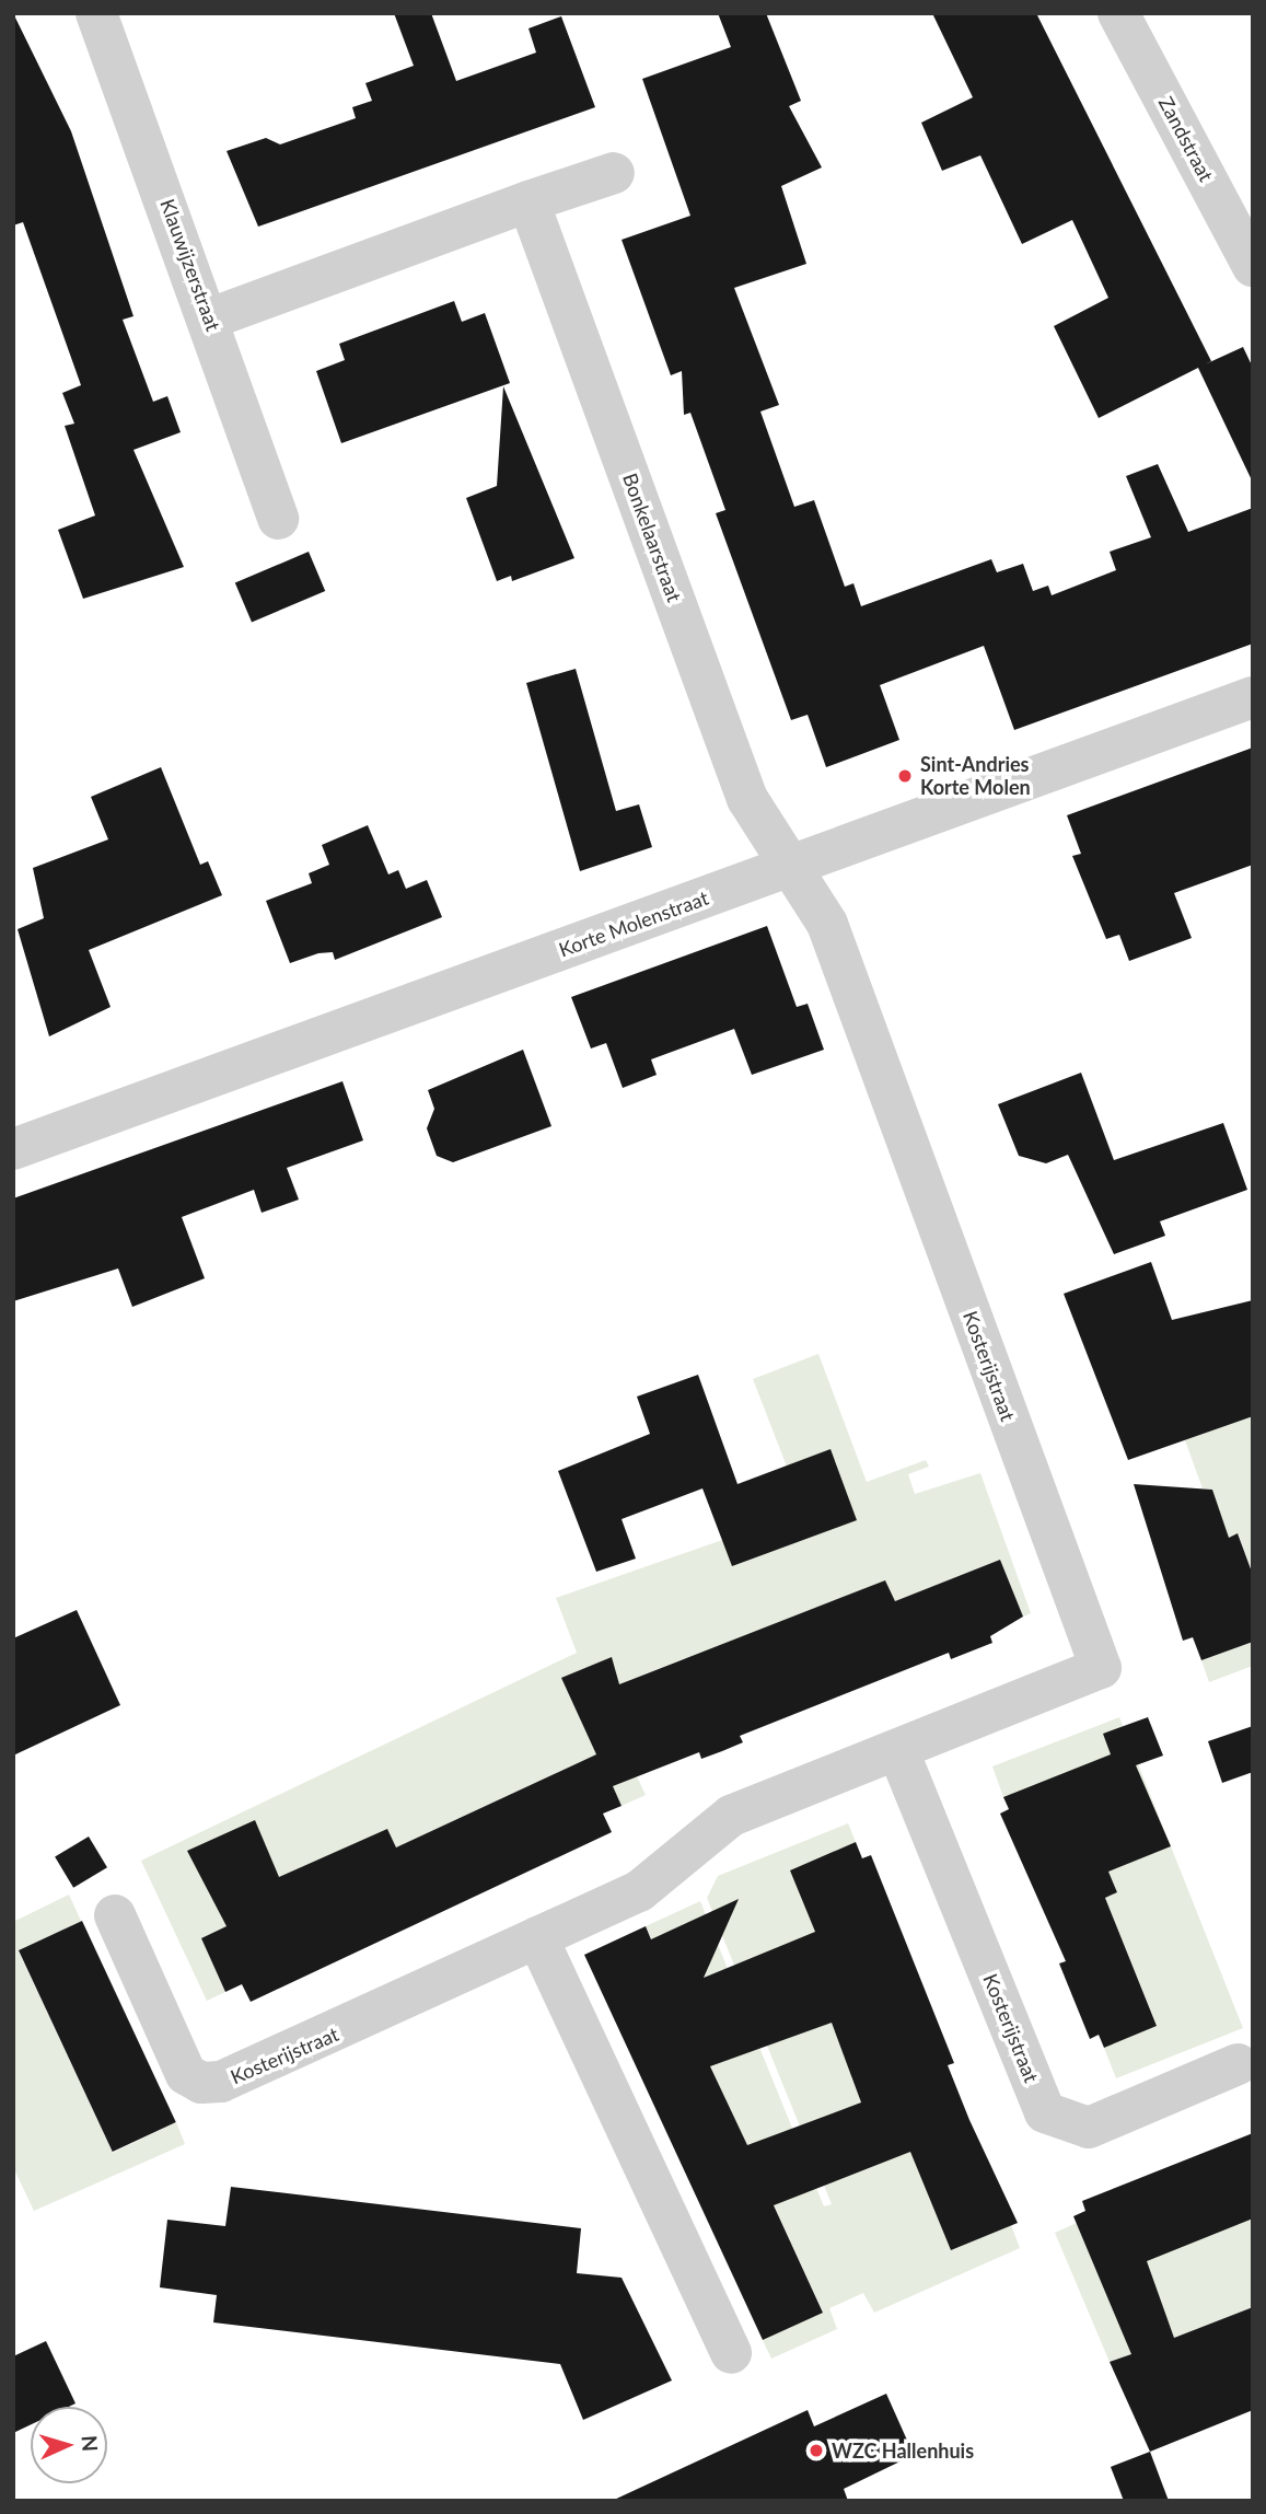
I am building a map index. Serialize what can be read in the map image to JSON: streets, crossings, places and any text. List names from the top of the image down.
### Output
{
  "streets": {
    "street": [
      "Zandstraat",
      "Klauwijzerstraat",
      "Bonkelaarstraat",
      "Korte Molenstraat",
      "Kosterijstraat"
    ]
  },
  "crossings": [
    ["Bonkelaarstraat", "Korte Molenstraat"],
    ["Bonkelaarstraat", "Kosterijstraat"],
    ["Korte Molenstraat", "Kosterijstraat"]
  ],
  "places": ["Sint-Andries Korte Molen", "WZC Hallenhuis"],
  "north": "right"
}
